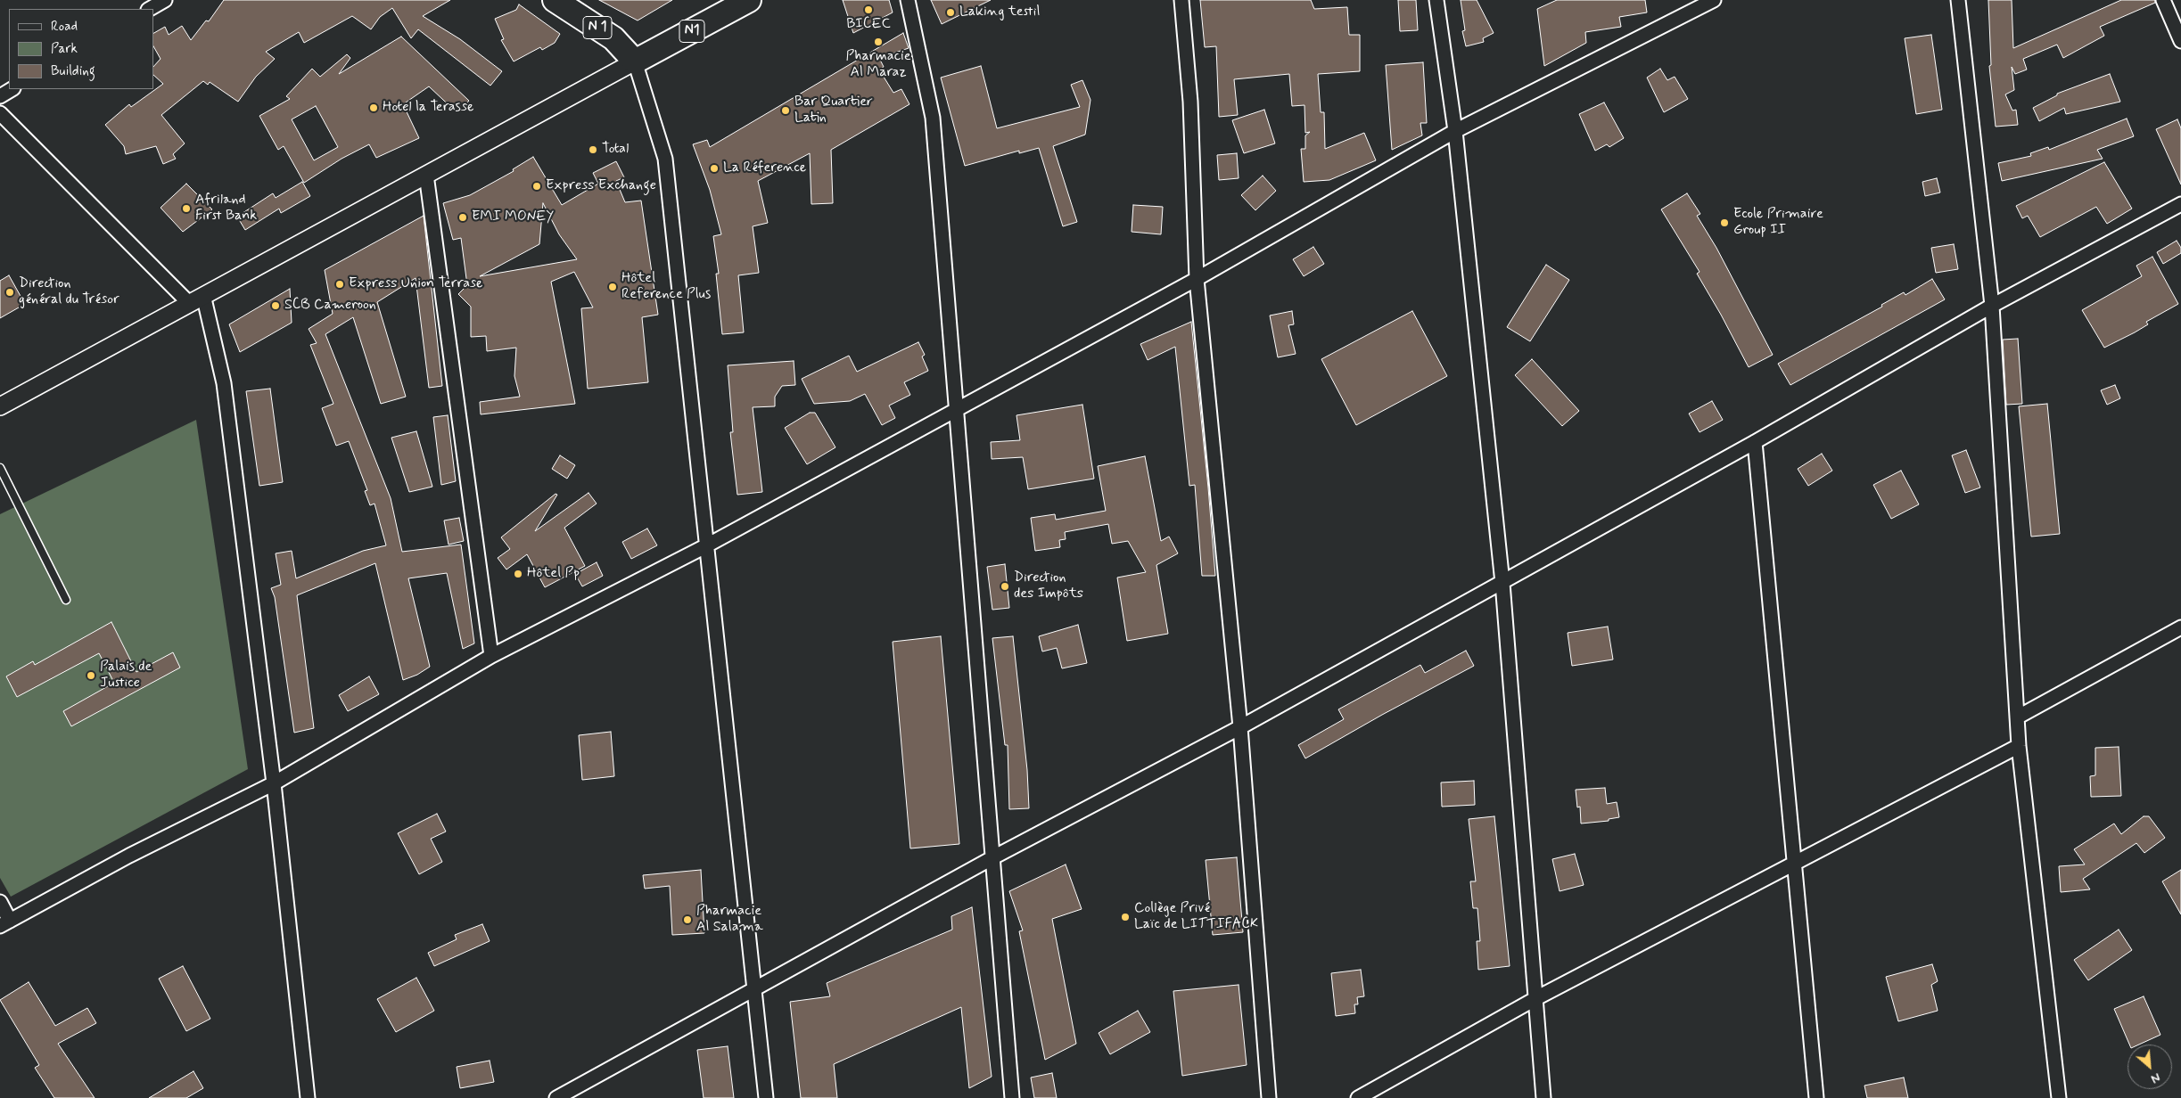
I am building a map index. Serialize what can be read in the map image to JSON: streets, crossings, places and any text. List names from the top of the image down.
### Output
{
  "streets": {
    "highway": ["N 1", "N1"]
  },
  "crossings": [
    ["N 1", "N1"]
  ],
  "places": [
    "BICEC",
    "Laking testil",
    "Pharmacie Al Maraz",
    "Hotel la Terasse",
    "Bar Quartier Latin",
    "Total",
    "La Réference",
    "Express Exchange",
    "Afriland First Bank",
    "EMI MONEY",
    "Ecole Primaire Group II",
    "Express Union Terrase",
    "Hôtel Reference Plus",
    "Direction général du Trésor",
    "SCB Cameroon",
    "Hôtel Pp",
    "Direction des Impôts",
    "Palais de Justice",
    "Collège Privé Laïc de LITTIFACK",
    "Pharmacie Al Salama"
  ],
  "legend": ["Road", "Park", "Building"],
  "north": "bottom right"
}
